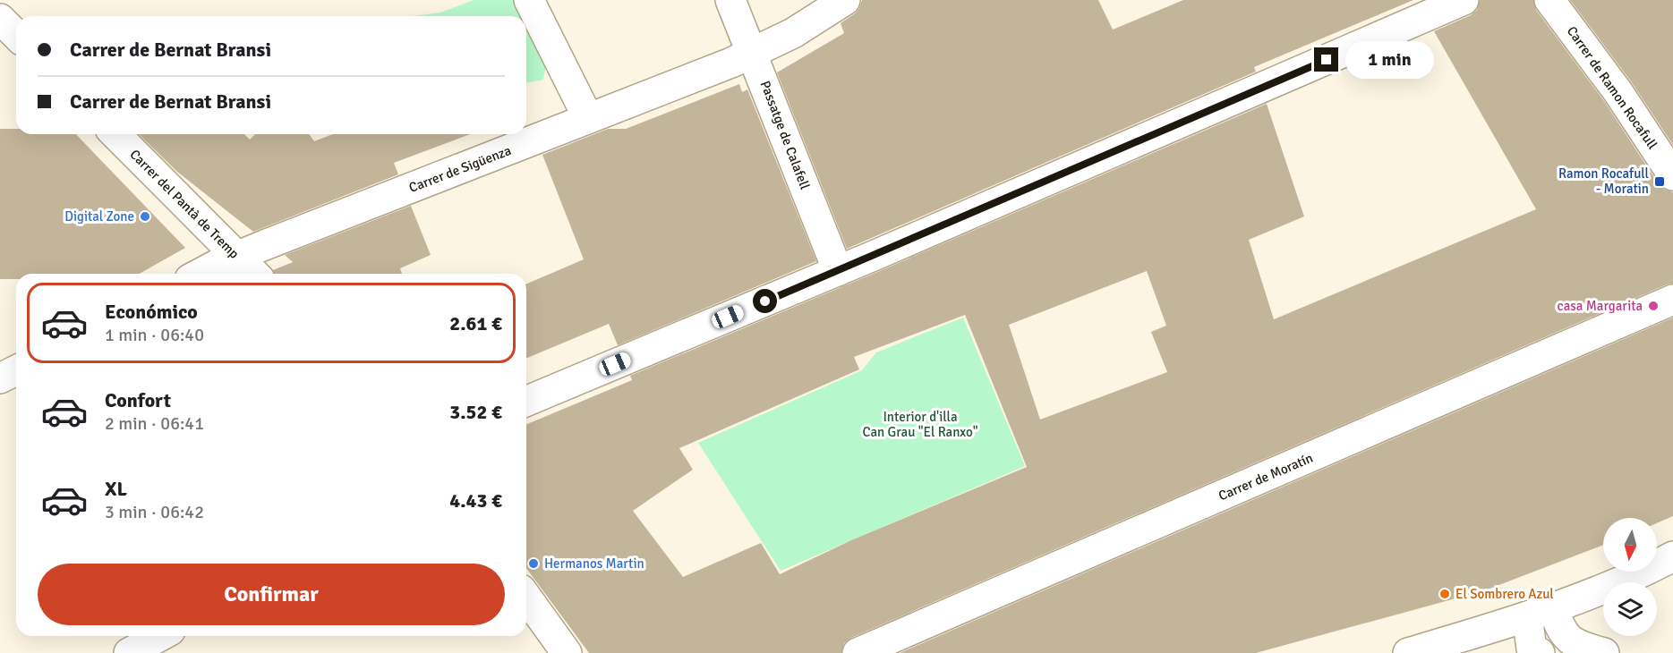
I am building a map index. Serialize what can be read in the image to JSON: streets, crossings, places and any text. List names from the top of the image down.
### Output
{
  "streets": {
    "street": [
      "Carrer de Ramon Rocafull",
      "Passatge de Calafell",
      "Carrer de Sigüenza",
      "Carrer del Pantà de Tremp",
      "Carrer de Moratín"
    ]
  },
  "crossings": [
    ["Passatge de Calafell", "Carrer de Sigüenza"],
    ["Carrer de Sigüenza", "Carrer del Pantà de Tremp"]
  ],
  "parks": ["Interior d'illa Can Grau \"El Ranxo\""],
  "places": {
    "transit": ["Ramon Rocafull - Moratin"],
    "other": [
      "Digital Zone",
      "casa Margarita",
      "Hermanos Martin",
      "El Sombrero Azul"
    ]
  },
  "north": "bottom",
  "page": {
    "banner": ["Carrer de Bernat Bransi", "Carrer de Bernat Bransi"],
    "bubble": "1 min",
    "list": [
      {
        "name": "Económico",
        "note": "1 min · 06:40",
        "value": "2.61 €"
      },
      {
        "name": "Confort",
        "note": "2 min · 06:41",
        "value": "3.52 €"
      },
      {
        "name": "XL",
        "note": "3 min · 06:42",
        "value": "4.43 €"
      }
    ],
    "buttons": "Confirmar"
  }
}
